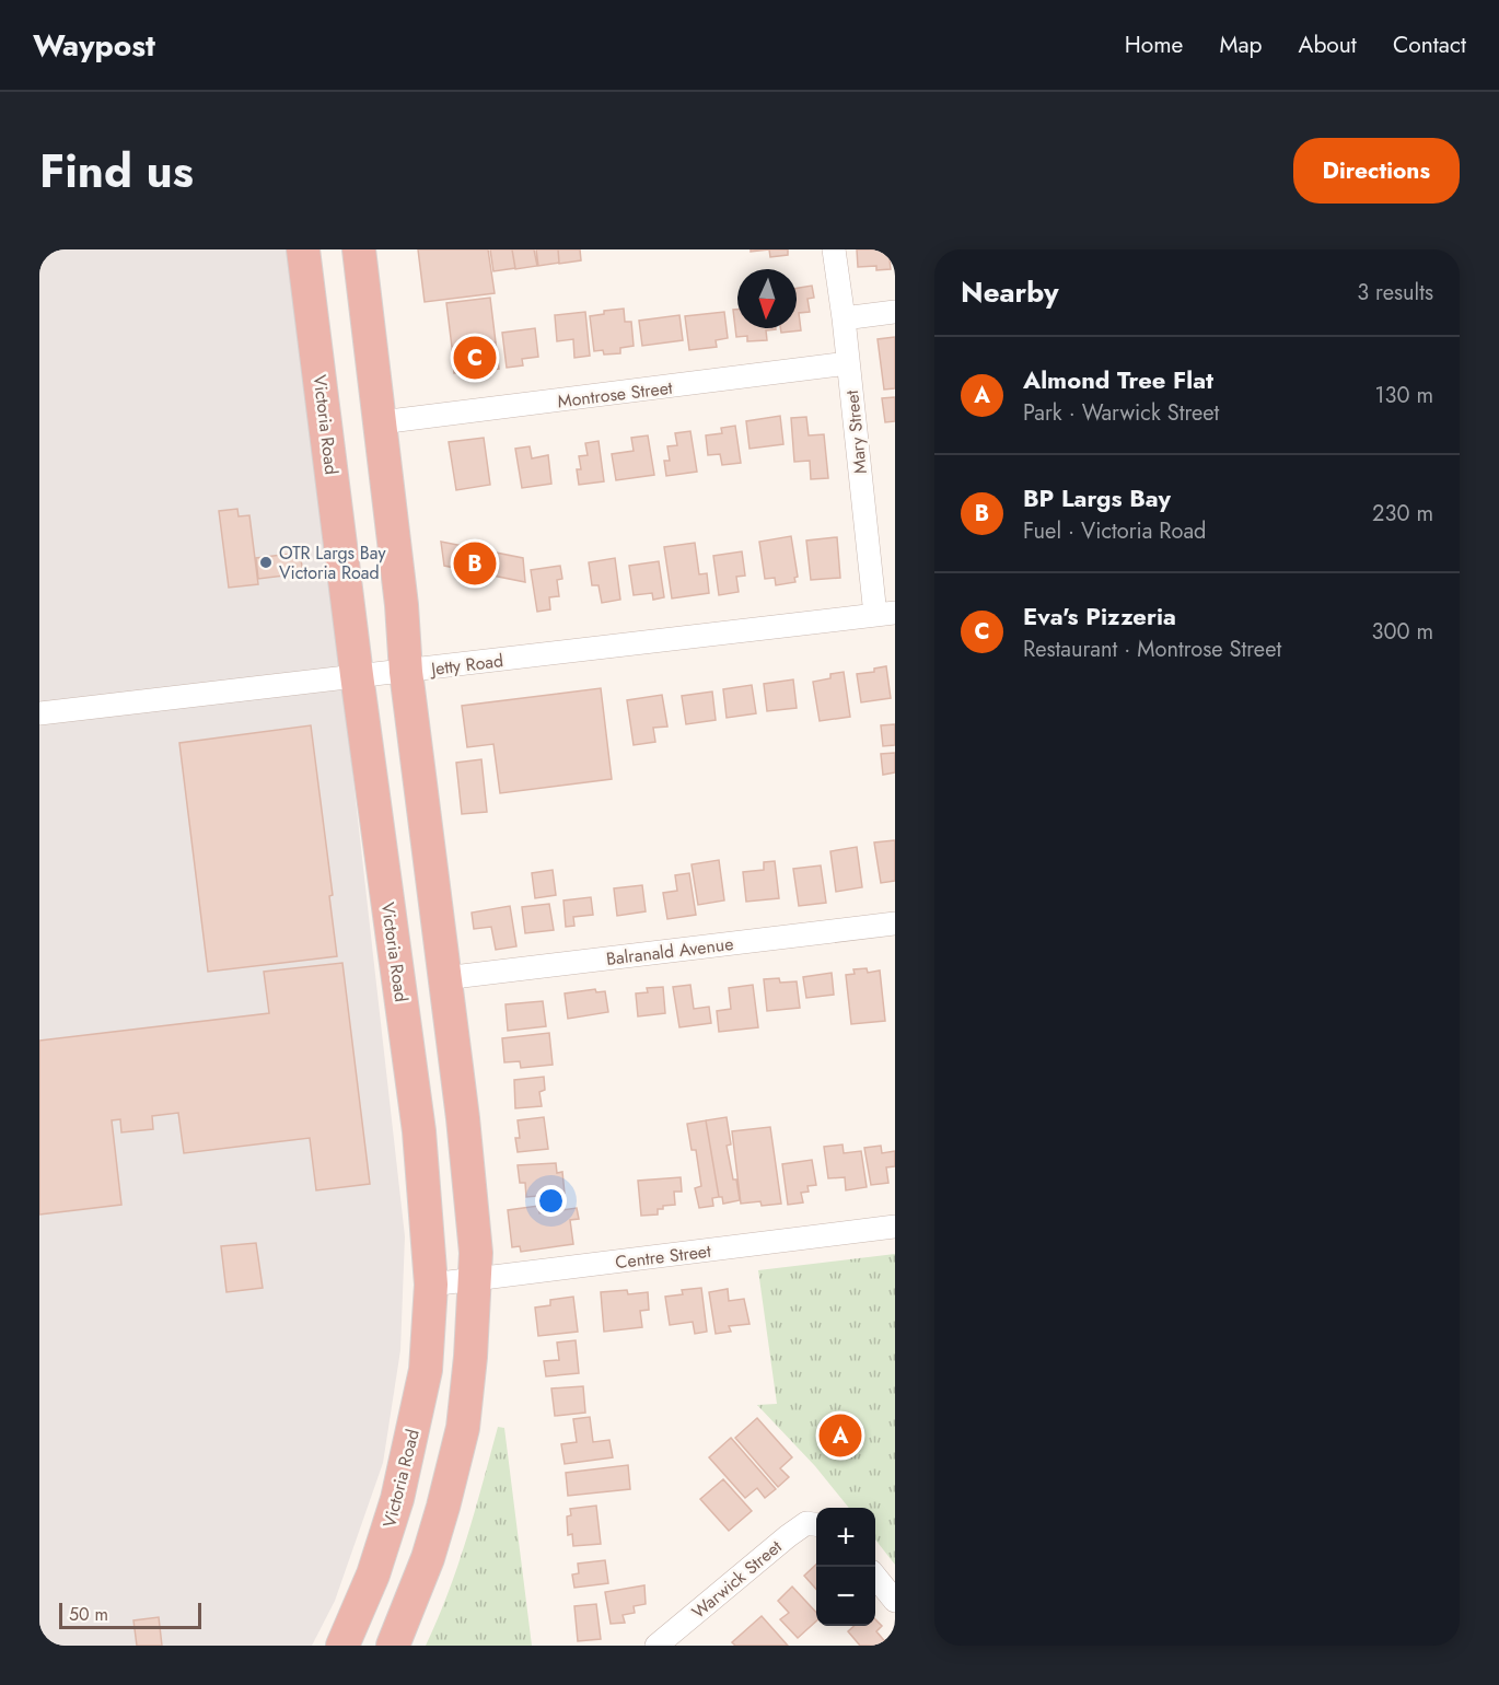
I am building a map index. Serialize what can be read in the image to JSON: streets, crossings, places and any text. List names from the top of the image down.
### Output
{
  "streets": {
    "highway": ["Victoria Road"],
    "street": [
      "Montrose Street",
      "Mary Street",
      "Jetty Road",
      "Balranald Avenue",
      "Centre Street",
      "Warwick Street"
    ]
  },
  "crossings": [
    ["Montrose Street", "Mary Street"],
    ["Victoria Road", "Jetty Road"],
    ["Victoria Road", "Centre Street"],
    ["Mary Street", "Jetty Road"]
  ],
  "places": ["OTR Largs Bay Victoria Road"],
  "scale_bar": "50 m",
  "north": "bottom",
  "page": {
    "header": "Waypost",
    "nav": [
      "Home",
      "Map",
      "About",
      "Contact"
    ],
    "title": "Find us",
    "buttons": "Directions",
    "heading": ["Nearby", "3 results"],
    "pins": ["C", "B", "A"],
    "list": [
      {
        "mark": "A",
        "name": "Almond Tree Flat",
        "note": "Park · Warwick Street",
        "value": "130 m"
      },
      {
        "mark": "B",
        "name": "BP Largs Bay",
        "note": "Fuel · Victoria Road",
        "value": "230 m"
      },
      {
        "mark": "C",
        "name": "Eva's Pizzeria",
        "note": "Restaurant · Montrose Street",
        "value": "300 m"
      }
    ],
    "map_buttons": ["+", "−"],
    "scale": "50 m"
  }
}
